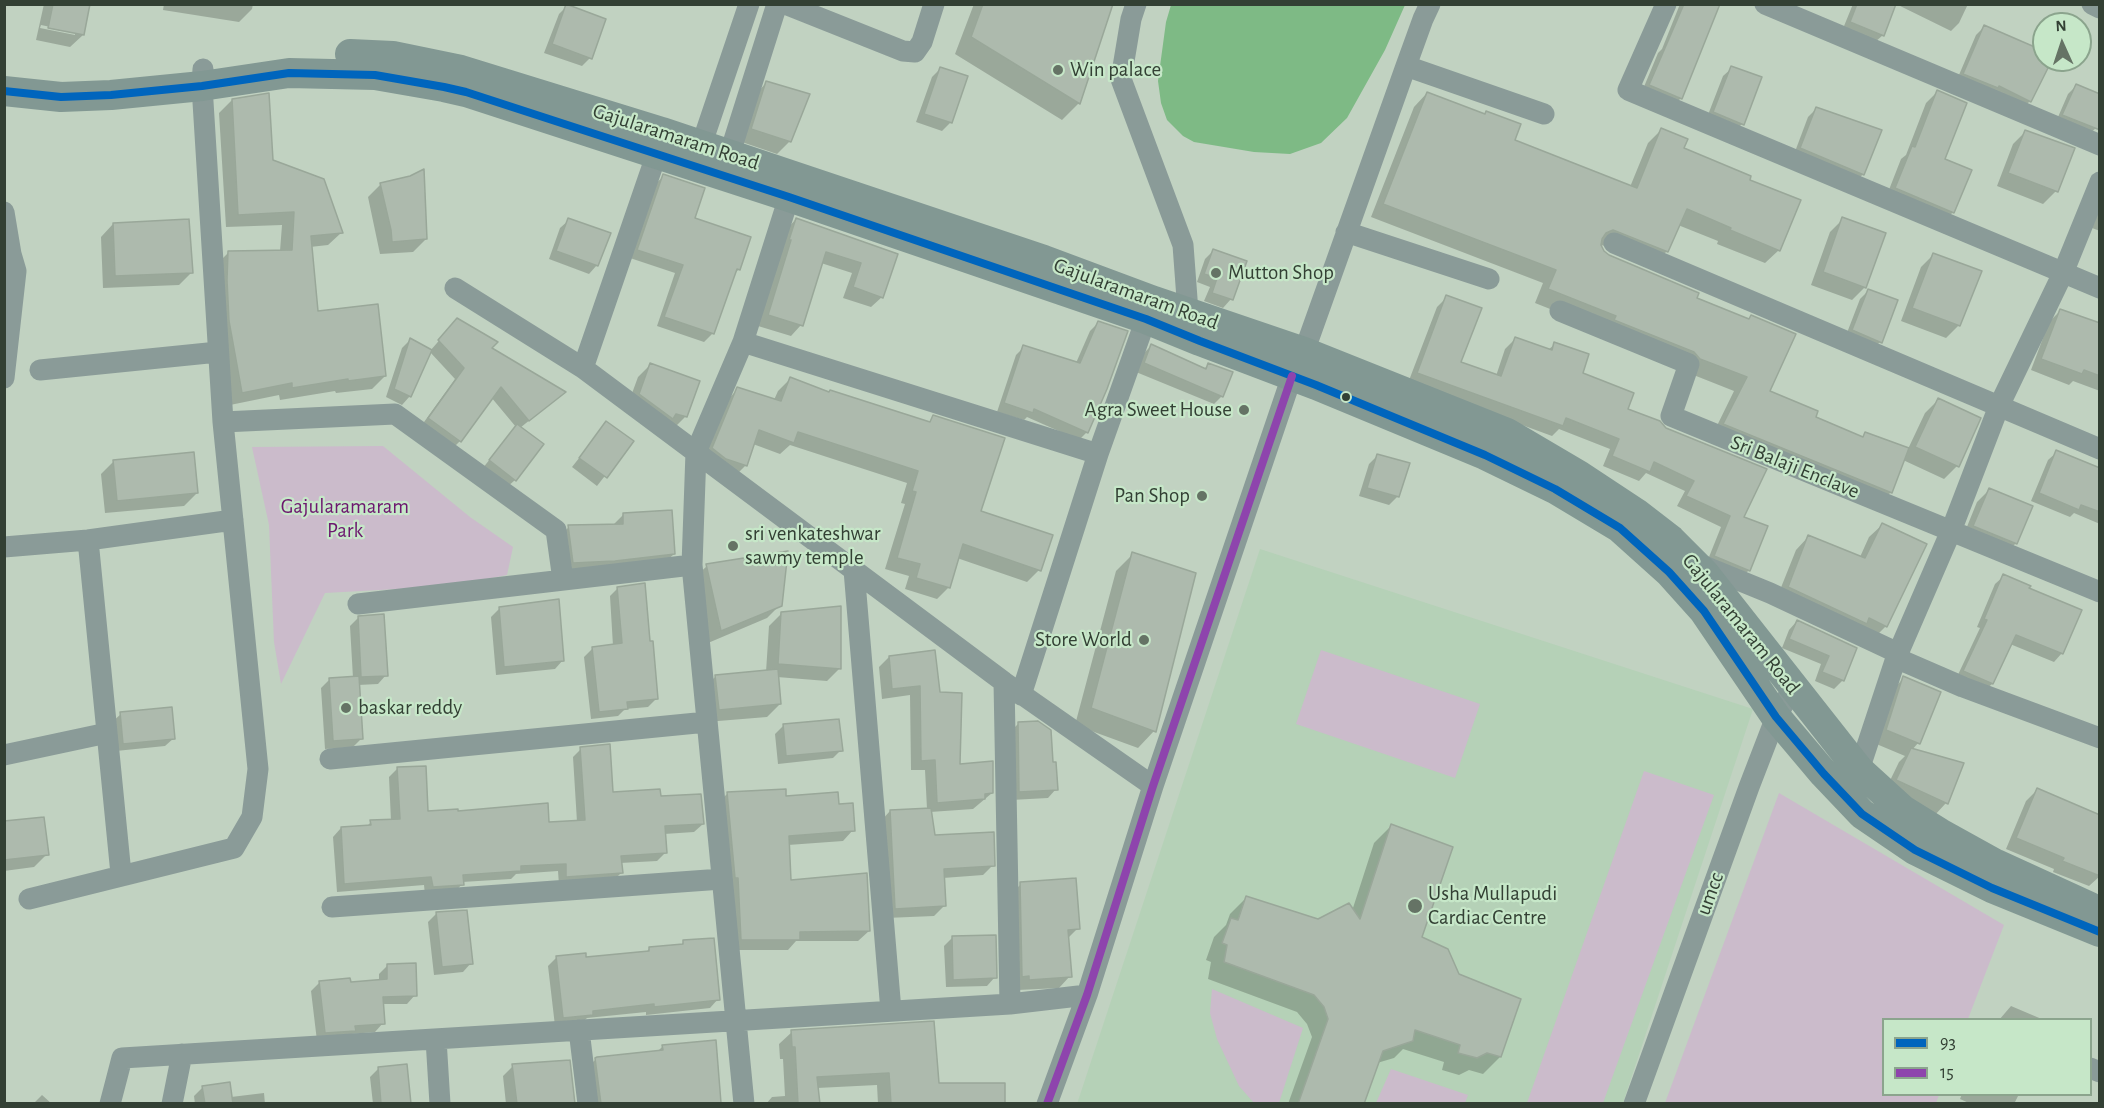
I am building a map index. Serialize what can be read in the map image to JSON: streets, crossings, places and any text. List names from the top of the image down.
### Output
{
  "streets": {
    "main road": ["Gajularamaram Road"],
    "street": ["Sri Balaji Enclave", "umcc"]
  },
  "crossings": [
    ["Gajularamaram Road", "umcc"]
  ],
  "parks": ["Gajularamaram Park"],
  "places": [
    "Win palace",
    "Mutton Shop",
    "Agra Sweet House",
    "Pan Shop",
    "sri venkateshwar sawmy temple",
    "Store World",
    "baskar reddy",
    "Usha Mullapudi Cardiac Centre"
  ],
  "lines": ["transit line 93", "transit line 15"],
  "legend": ["93", "15"],
  "north": "top"
}
